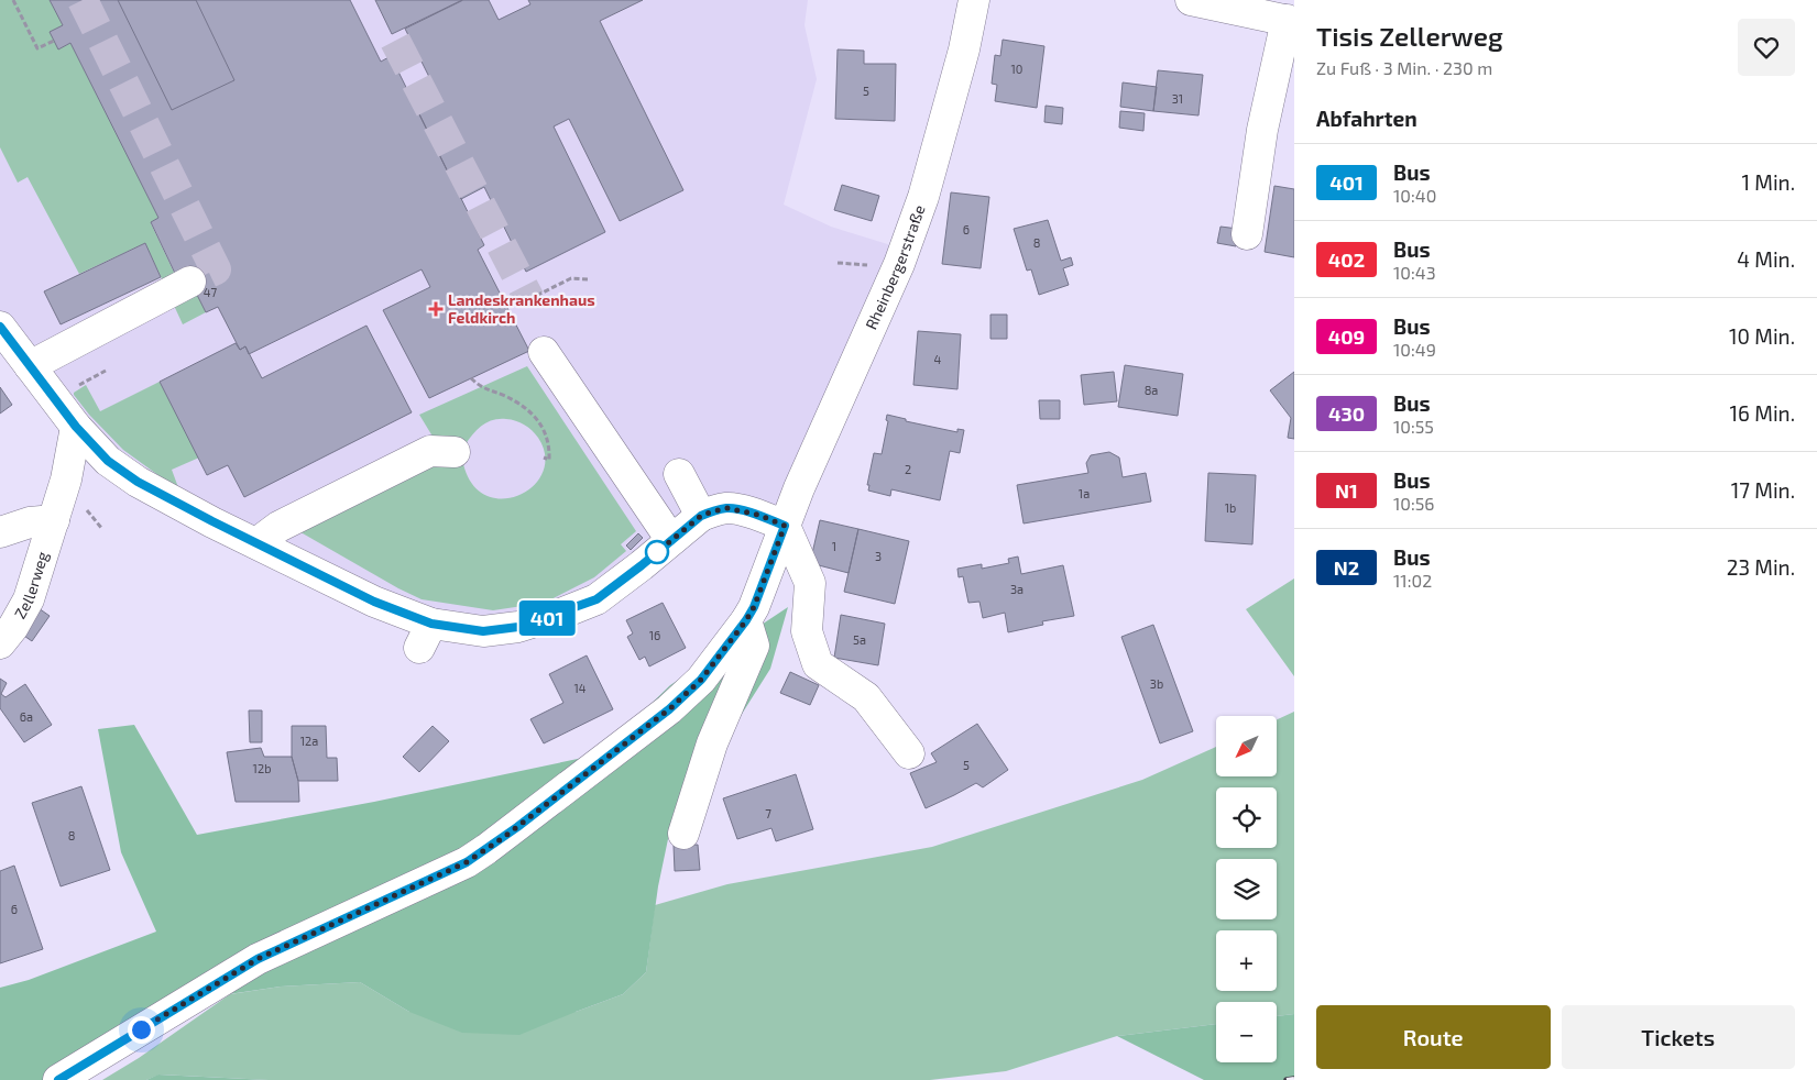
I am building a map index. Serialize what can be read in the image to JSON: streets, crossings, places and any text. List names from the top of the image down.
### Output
{
  "streets": {
    "street": ["Rheinbergerstraße", "Zellerweg"]
  },
  "places": {
    "health": ["Landeskrankenhaus Feldkirch"]
  },
  "lines": ["bus line 401"],
  "house_numbers": [
    "10",
    "5",
    "31",
    "6",
    "8",
    "47",
    "4",
    "8a",
    "2",
    "1a",
    "1b",
    "1",
    "3",
    "3a",
    "16",
    "5a",
    "3b",
    "14",
    "6a",
    "12a",
    "5",
    "12b",
    "7",
    "8",
    "6"
  ],
  "north": "bottom left",
  "page": {
    "on_map": "401",
    "heading": [
      ["Tisis Zellerweg", "Zu Fuß · 3 Min. · 230 m"],
      "Abfahrten"
    ],
    "list": [
      {
        "mark": "401",
        "name": "Bus",
        "note": "10:40",
        "value": "1 Min."
      },
      {
        "mark": "402",
        "name": "Bus",
        "note": "10:43",
        "value": "4 Min."
      },
      {
        "mark": "409",
        "name": "Bus",
        "note": "10:49",
        "value": "10 Min."
      },
      {
        "mark": "430",
        "name": "Bus",
        "note": "10:55",
        "value": "16 Min."
      },
      {
        "mark": "N1",
        "name": "Bus",
        "note": "10:56",
        "value": "17 Min."
      },
      {
        "mark": "N2",
        "name": "Bus",
        "note": "11:02",
        "value": "23 Min."
      }
    ],
    "map_buttons": ["+", "−"],
    "buttons": ["Route", "Tickets"]
  }
}
